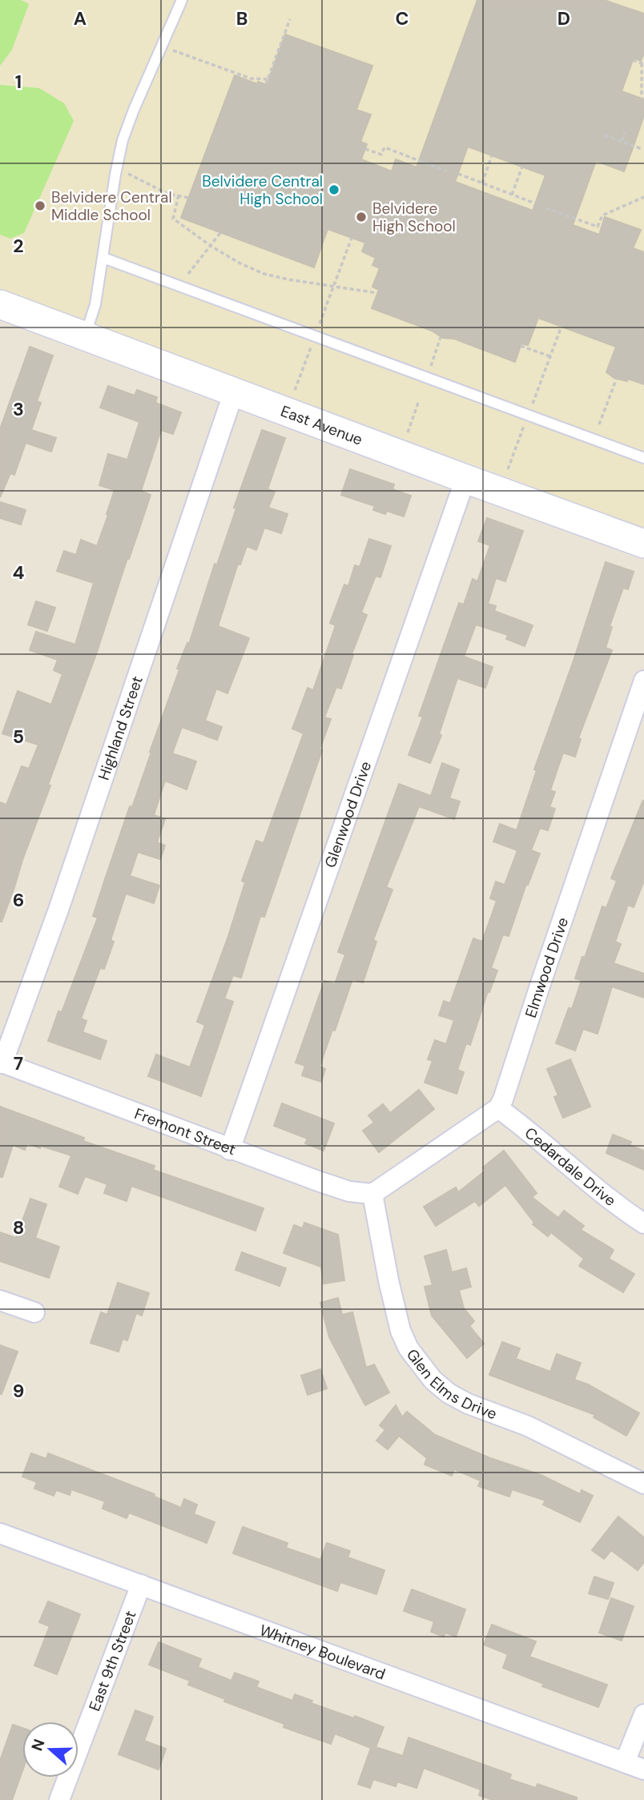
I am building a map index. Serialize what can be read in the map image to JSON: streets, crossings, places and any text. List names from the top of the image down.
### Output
{
  "streets": {
    "street": [
      "East Avenue",
      "Highland Street",
      "Glenwood Drive",
      "Elmwood Drive",
      "Fremont Street",
      "Cedardale Drive",
      "Glen Elms Drive",
      "Whitney Boulevard",
      "East 9th Street"
    ]
  },
  "crossings": [
    ["East Avenue", "Highland Street"],
    ["East Avenue", "Glenwood Drive"],
    ["Highland Street", "Fremont Street"],
    ["Glenwood Drive", "Fremont Street"],
    ["Elmwood Drive", "Cedardale Drive"],
    ["Fremont Street", "Glen Elms Drive"],
    ["Whitney Boulevard", "East 9th Street"]
  ],
  "places": ["Belvidere Central High School", "Belvidere Central Middle School", "Belvidere High School"],
  "north": "left",
  "grid": {
    "columns": [
      "A",
      "B",
      "C",
      "D"
    ],
    "rows": [
      "1",
      "2",
      "3",
      "4",
      "5",
      "6",
      "7",
      "8",
      "9"
    ]
  }
}
